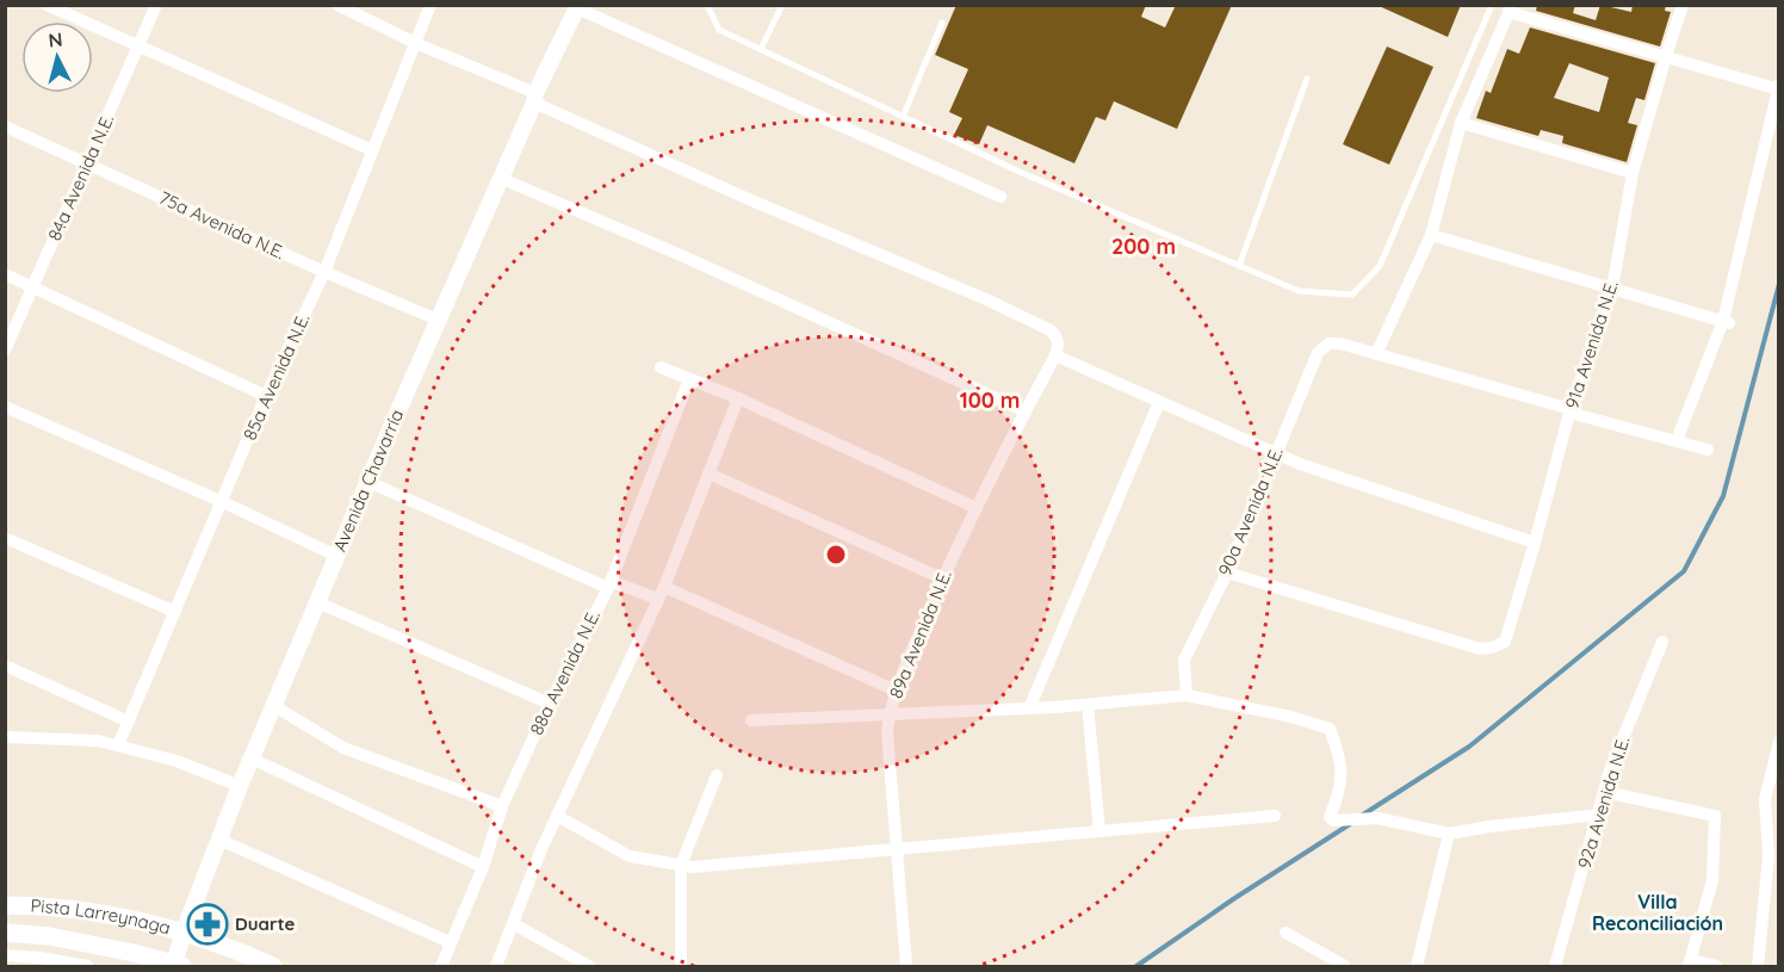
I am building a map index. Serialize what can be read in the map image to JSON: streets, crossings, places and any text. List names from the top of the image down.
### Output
{
  "streets": {
    "main road": ["Pista Larreynaga"],
    "street": [
      "84a Avenida N.E.",
      "75a Avenida N.E.",
      "91a Avenida N.E.",
      "85a Avenida N.E.",
      "Avenida Chavarría",
      "90a Avenida N.E.",
      "89a Avenida N.E.",
      "88a Avenida N.E.",
      "92a Avenida N.E."
    ]
  },
  "crossings": [
    ["84a Avenida N.E.", "75a Avenida N.E."],
    ["75a Avenida N.E.", "85a Avenida N.E."],
    ["75a Avenida N.E.", "Avenida Chavarría"],
    ["91a Avenida N.E.", "90a Avenida N.E."],
    ["Avenida Chavarría", "Pista Larreynaga"]
  ],
  "districts": ["Villa Reconciliación"],
  "places": {
    "pharmacy": ["Duarte"]
  },
  "north": "top",
  "rings": ["200 m", "100 m"]
}
